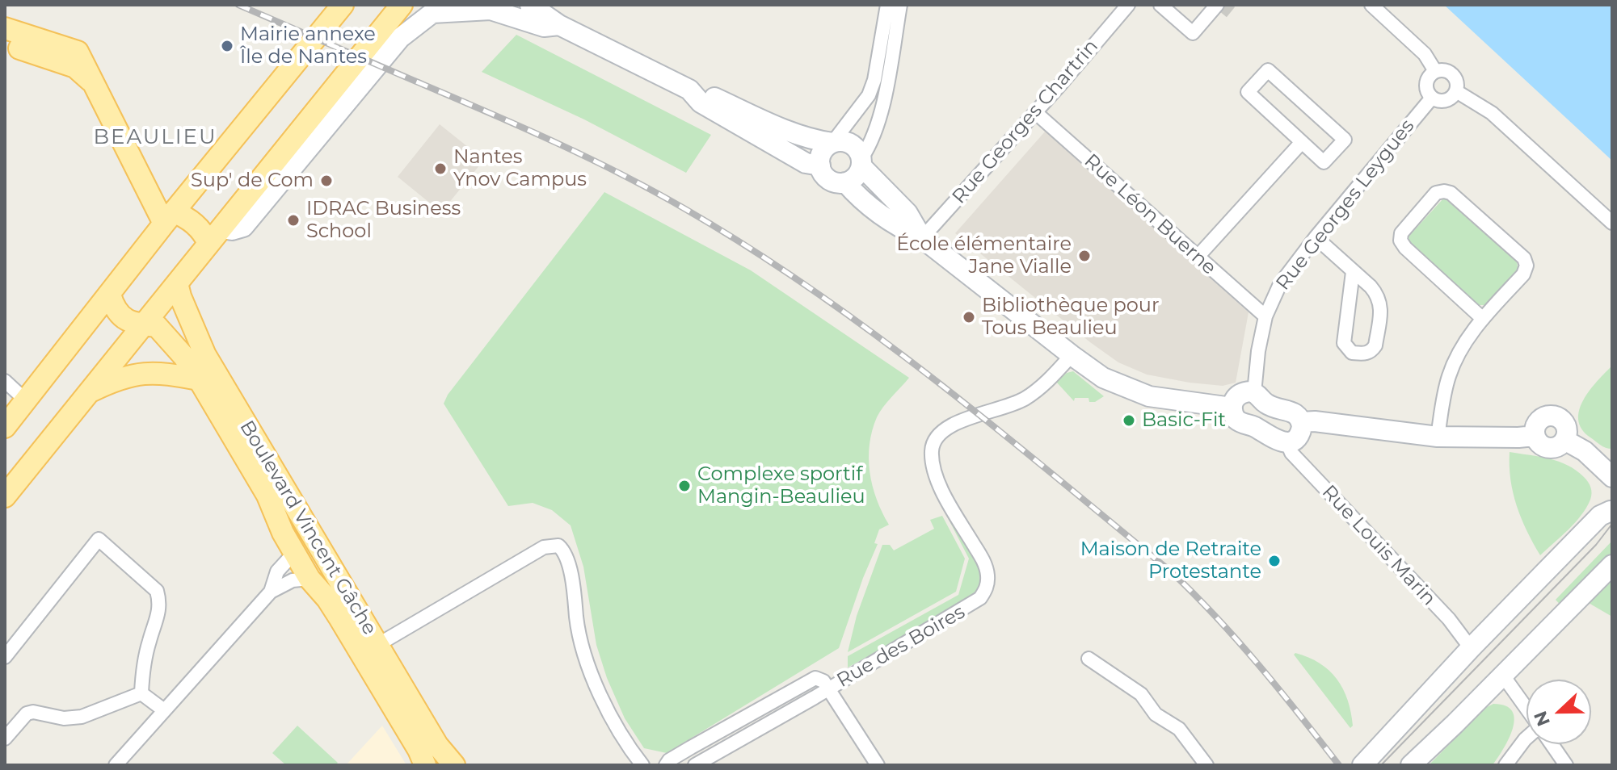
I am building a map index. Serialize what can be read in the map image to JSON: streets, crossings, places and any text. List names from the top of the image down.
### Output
{
  "streets": {
    "main road": ["Boulevard Vincent Gâche"],
    "street": [
      "Rue Georges Chartrin",
      "Rue Georges Leygues",
      "Rue Léon Buerne",
      "Rue Louis Marin",
      "Rue des Boires"
    ]
  },
  "crossings": [
    ["Rue Georges Chartrin", "Rue Léon Buerne"],
    ["Rue Georges Leygues", "Rue Léon Buerne"]
  ],
  "districts": ["BEAULIEU"],
  "places": [
    "Mairie annexe Île de Nantes",
    "Nantes Ynov Campus",
    "Sup' de Com",
    "IDRAC Business School",
    "École élémentaire Jane Vialle",
    "Bibliothèque pour Tous Beaulieu",
    "Basic-Fit",
    "Complexe sportif Mangin-Beaulieu",
    "Maison de Retraite Protestante"
  ],
  "north": "left"
}
